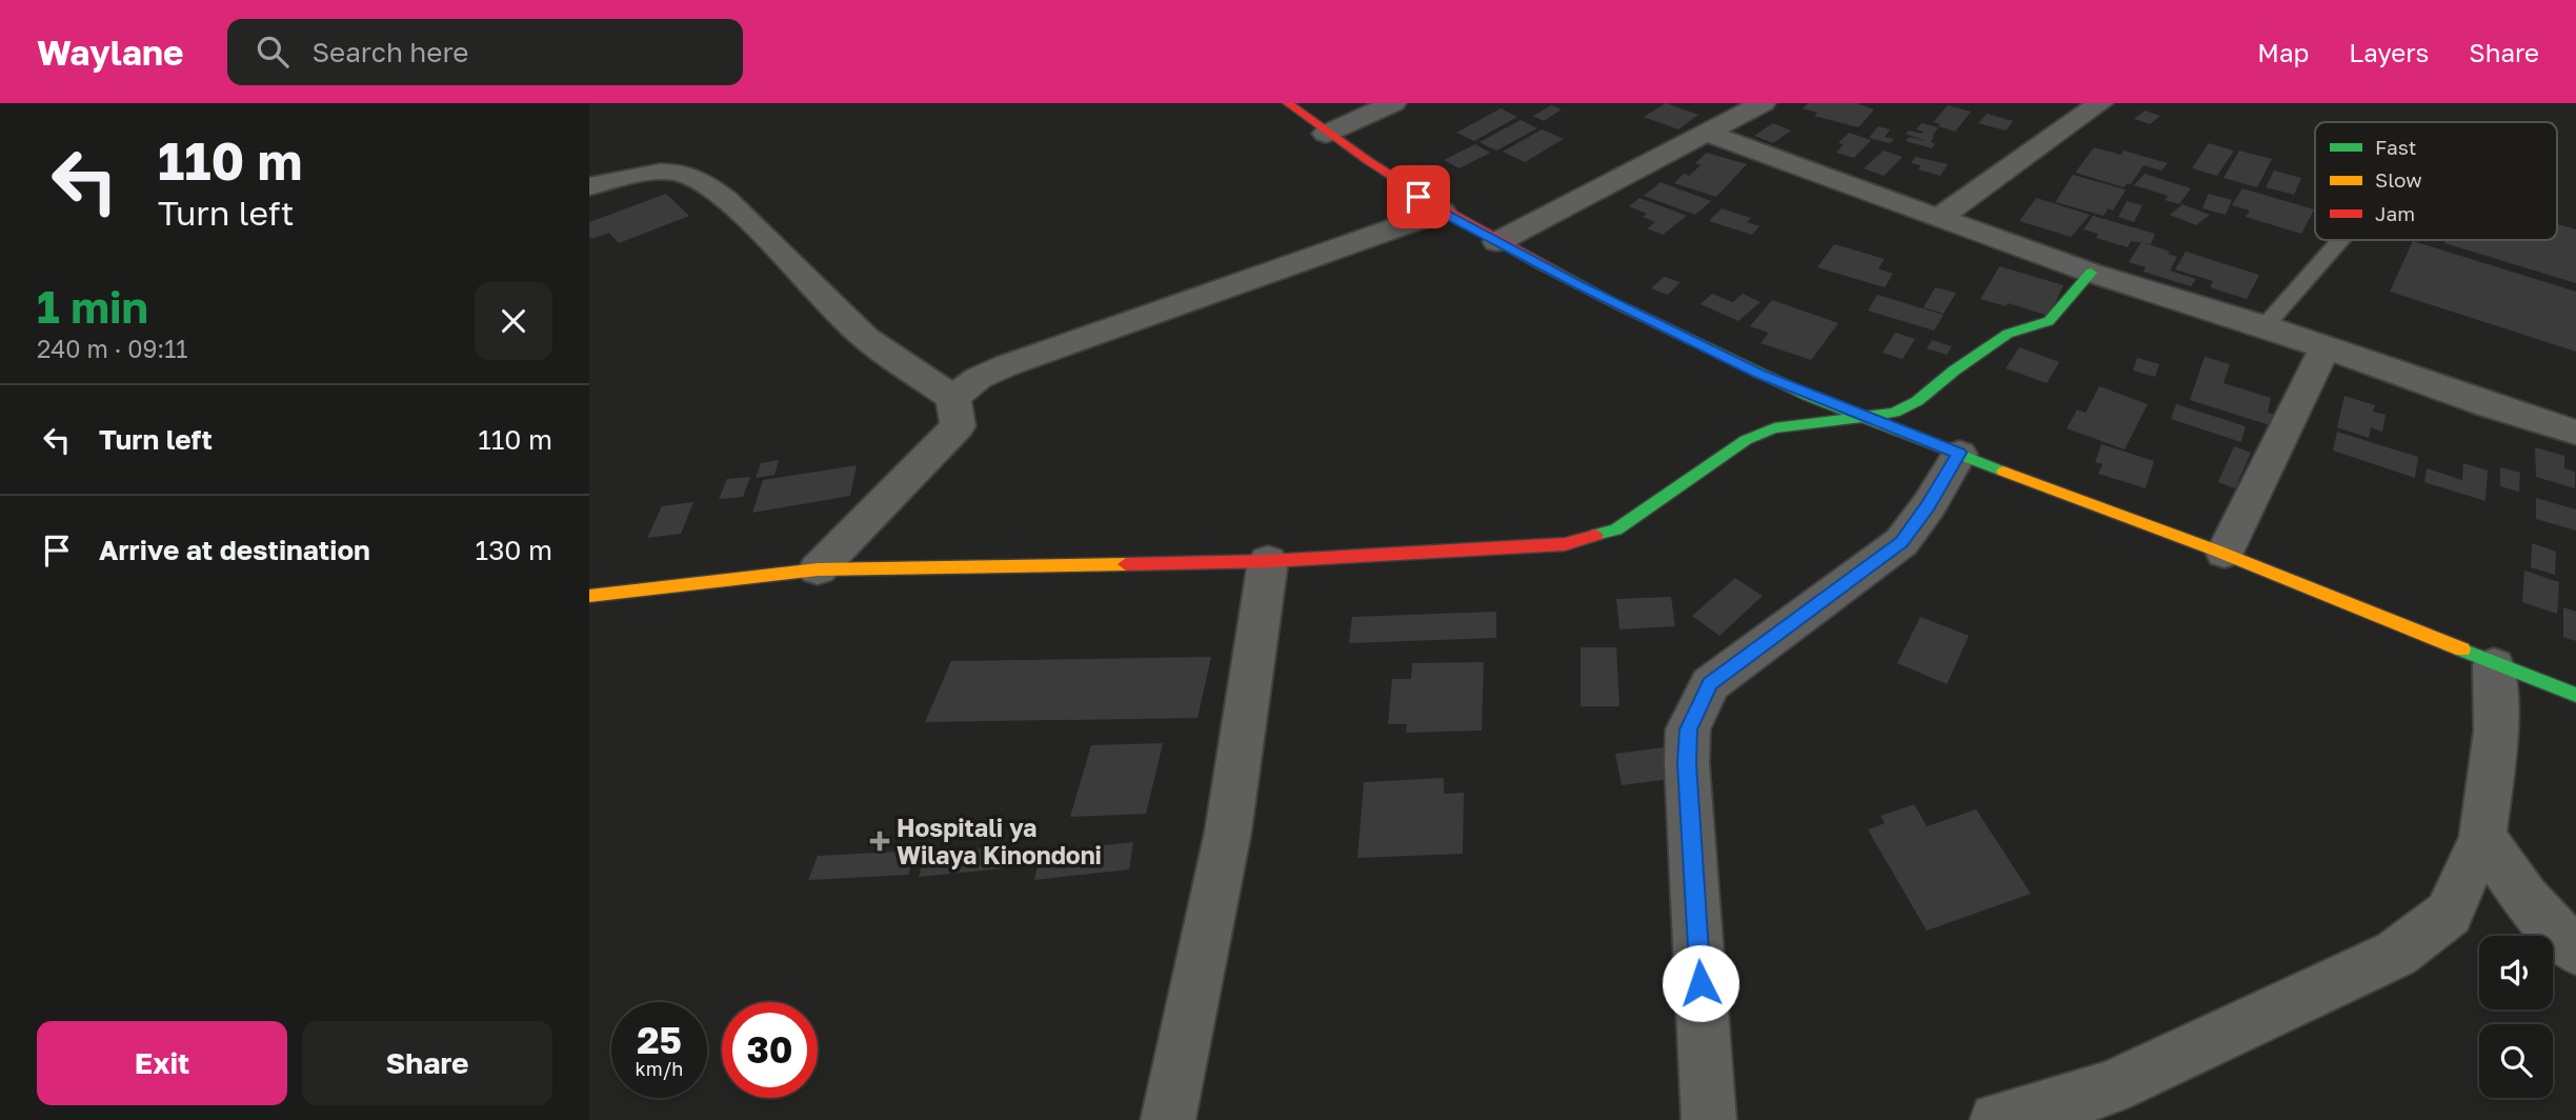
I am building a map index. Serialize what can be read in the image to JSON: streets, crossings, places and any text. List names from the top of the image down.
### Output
{
  "places": {
    "health": ["Hospitali ya Wilaya Kinondoni"]
  },
  "legend": ["Fast", "Slow", "Jam"],
  "page": {
    "header": "Waylane",
    "search": "Search here",
    "nav": ["Map", "Layers", "Share"],
    "turn": ["110 m", "Turn left"],
    "heading": ["1 min", "240 m · 09:11"],
    "list": [
      {
        "name": "Turn left",
        "value": "110 m"
      },
      {
        "name": "Arrive at destination",
        "value": "130 m"
      }
    ],
    "speed": "25 km/h",
    "limit": "30",
    "buttons": ["Exit", "Share"]
  }
}
